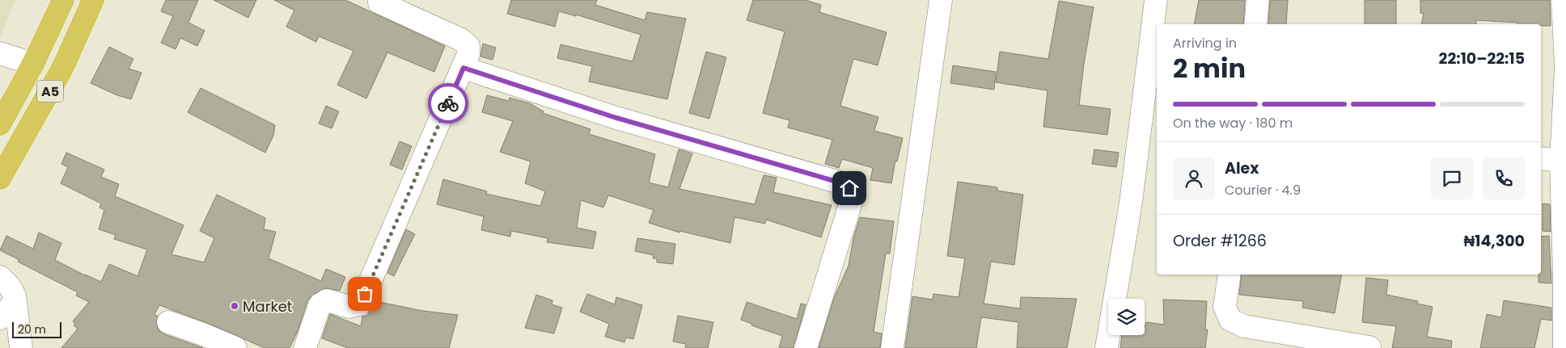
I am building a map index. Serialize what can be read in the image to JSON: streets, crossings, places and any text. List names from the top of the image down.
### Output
{
  "streets": {
    "highway": ["A5"]
  },
  "places": ["Market"],
  "scale_bar": "20 m",
  "page": {
    "heading": ["2 min", "Arriving in", "22:10–22:15"],
    "panel": [
      "Alex",
      "Courier · 4.9",
      "Order #1266",
      "₦14,300"
    ],
    "bar": "On the way · 180 m",
    "scale": "20 m"
  }
}
